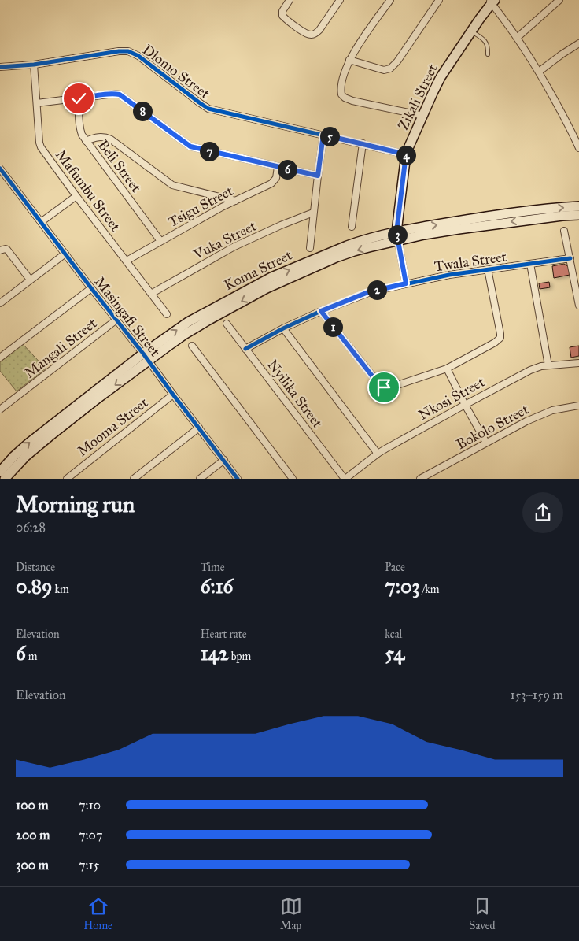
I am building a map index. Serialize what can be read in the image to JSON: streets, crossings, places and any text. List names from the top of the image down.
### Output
{
  "streets": {
    "main road": ["Zikali Street", "Koma Street"],
    "street": [
      "Dlomo Street",
      "Beli Street",
      "Mafumbu Street",
      "Tsigu Street",
      "Vuka Street",
      "Twala Street",
      "Masingafi Street",
      "Mangali Street",
      "Nyilika Street",
      "Nkosi Street",
      "Mooma Street",
      "Bokolo Street"
    ]
  },
  "crossings": [
    ["Dlomo Street", "Zikali Street"],
    ["Dlomo Street", "Mafumbu Street"],
    ["Zikali Street", "Twala Street"],
    ["Zikali Street", "Koma Street"],
    ["Beli Street", "Tsigu Street"],
    ["Mafumbu Street", "Tsigu Street"],
    ["Mafumbu Street", "Vuka Street"],
    ["Twala Street", "Nyilika Street"],
    ["Koma Street", "Masingafi Street"],
    ["Masingafi Street", "Mangali Street"],
    ["Masingafi Street", "Mooma Street"],
    ["Nyilika Street", "Nkosi Street"]
  ],
  "page": {
    "pins": [
      "8",
      "5",
      "7",
      "4",
      "6",
      "3",
      "2",
      "1"
    ],
    "heading": ["Morning run", "06:28"],
    "stats": [
      ["Distance", "0.89 km"],
      ["Time", "6:16"],
      ["Pace", "7:03 /km"],
      ["Elevation", "6 m"],
      ["Heart rate", "142 bpm"],
      ["kcal", "54"]
    ],
    "chart": ["Elevation", "153–159 m"],
    "list": [
      {
        "name": "100 m",
        "note": "7:10"
      },
      {
        "name": "200 m",
        "note": "7:07"
      },
      {
        "name": "300 m",
        "note": "7:15"
      }
    ],
    "tabs": ["Home", "Map", "Saved"]
  }
}
